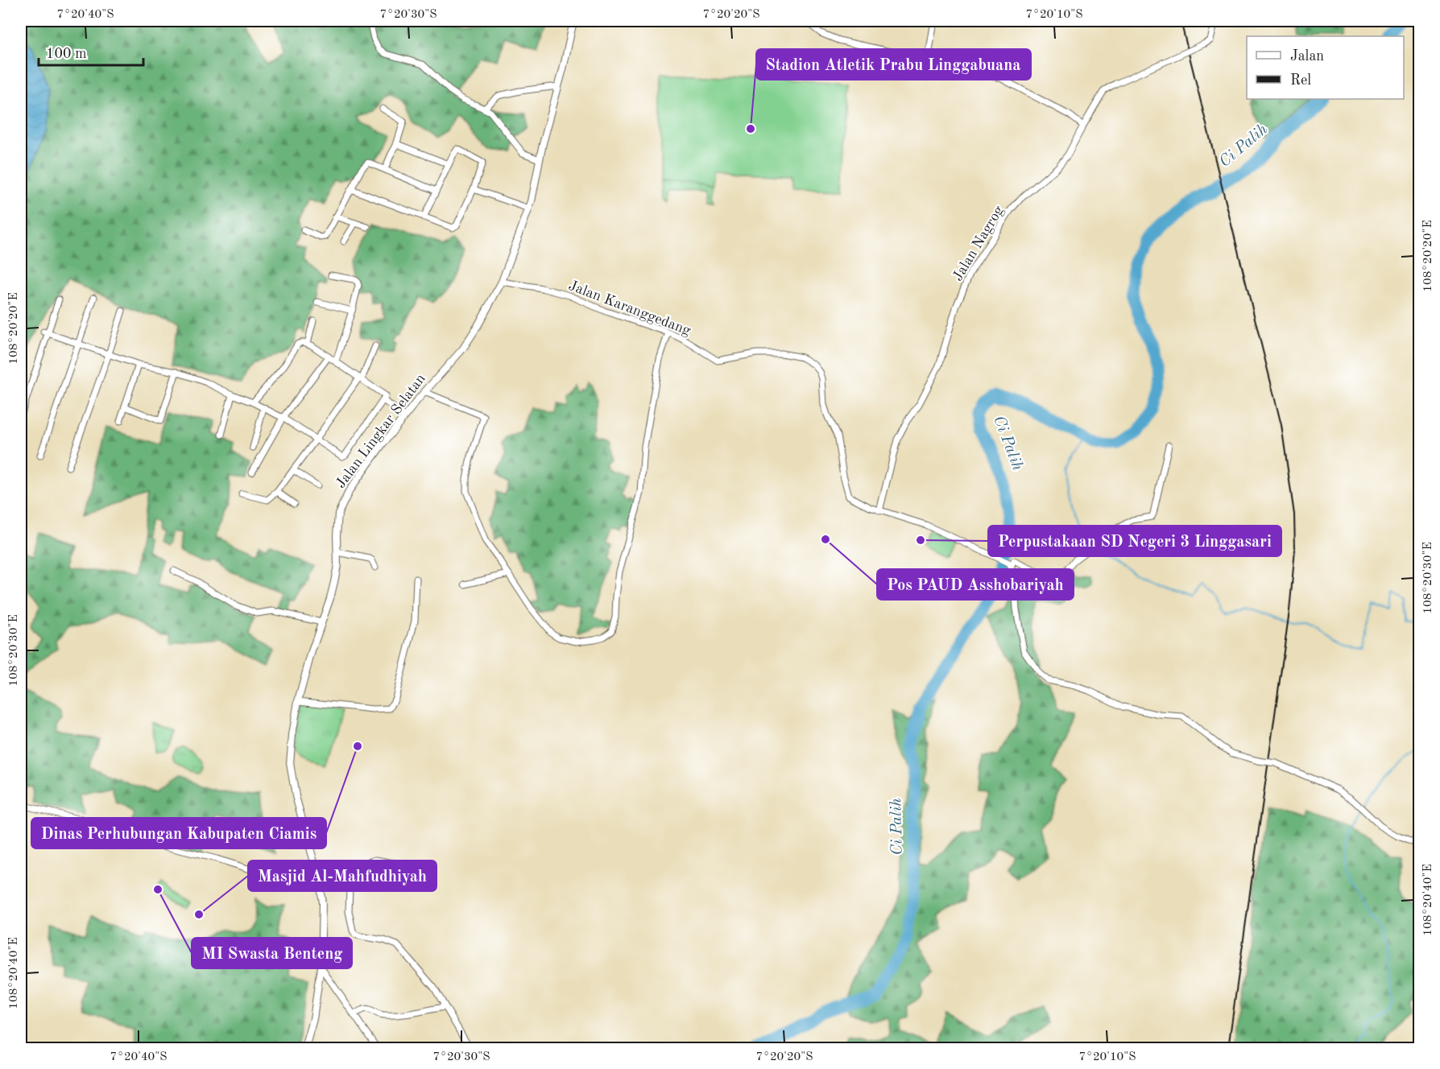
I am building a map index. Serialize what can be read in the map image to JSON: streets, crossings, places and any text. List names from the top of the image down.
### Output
{
  "streets": {
    "street": ["Jalan Nagrog", "Jalan Karanggedang", "Jalan Lingkar Selatan"]
  },
  "crossings": [
    ["Jalan Nagrog", "Jalan Karanggedang"],
    ["Jalan Karanggedang", "Jalan Lingkar Selatan"]
  ],
  "water": ["Ci Palih"],
  "places": [
    "Stadion Atletik Prabu Linggabuana",
    "Pos PAUD Asshobariyah",
    "Perpustakaan SD Negeri 3 Linggasari",
    "Dinas Perhubungan Kabupaten Ciamis",
    "MI Swasta Benteng",
    "Masjid Al-Mahfudhiyah"
  ],
  "legend": ["Jalan", "Rel"],
  "scale_bar": "100 m",
  "coordinates": [
    "7°20'40\"S",
    "7°20'30\"S",
    "7°20'20\"S",
    "7°20'10\"S",
    "108°20'20\"E",
    "108°20'30\"E",
    "108°20'40\"E"
  ]
}
